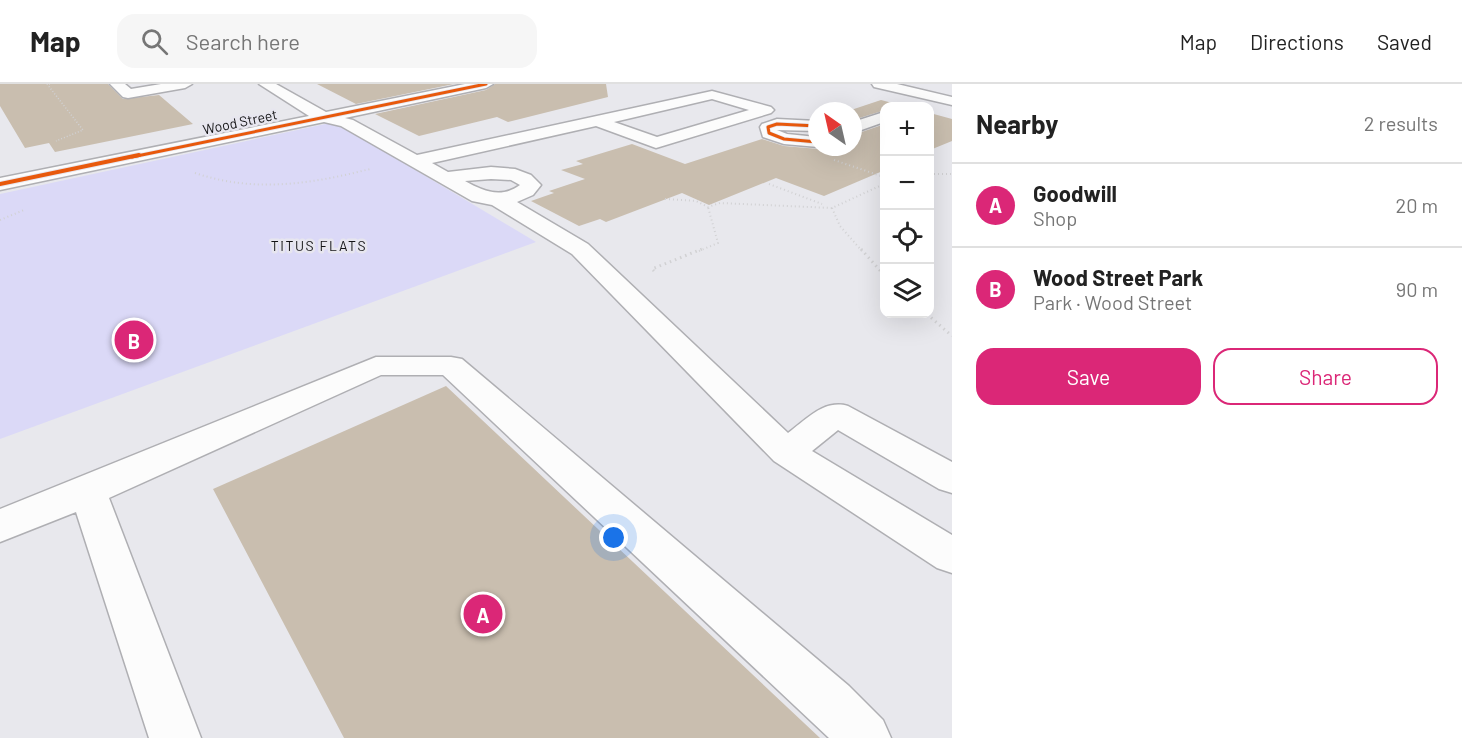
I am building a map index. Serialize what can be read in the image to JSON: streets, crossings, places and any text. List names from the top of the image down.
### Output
{
  "streets": {
    "street": ["Wood Street"]
  },
  "districts": ["TITUS FLATS"],
  "north": "top left",
  "page": {
    "header": "Map",
    "search": "Search here",
    "nav": ["Map", "Directions", "Saved"],
    "heading": ["Nearby", "2 results"],
    "map_buttons": ["+", "−"],
    "list": [
      {
        "mark": "A",
        "name": "Goodwill",
        "note": "Shop",
        "value": "20 m"
      },
      {
        "mark": "B",
        "name": "Wood Street Park",
        "note": "Park · Wood Street",
        "value": "90 m"
      }
    ],
    "pins": ["B", "A"],
    "buttons": ["Save", "Share"]
  }
}
